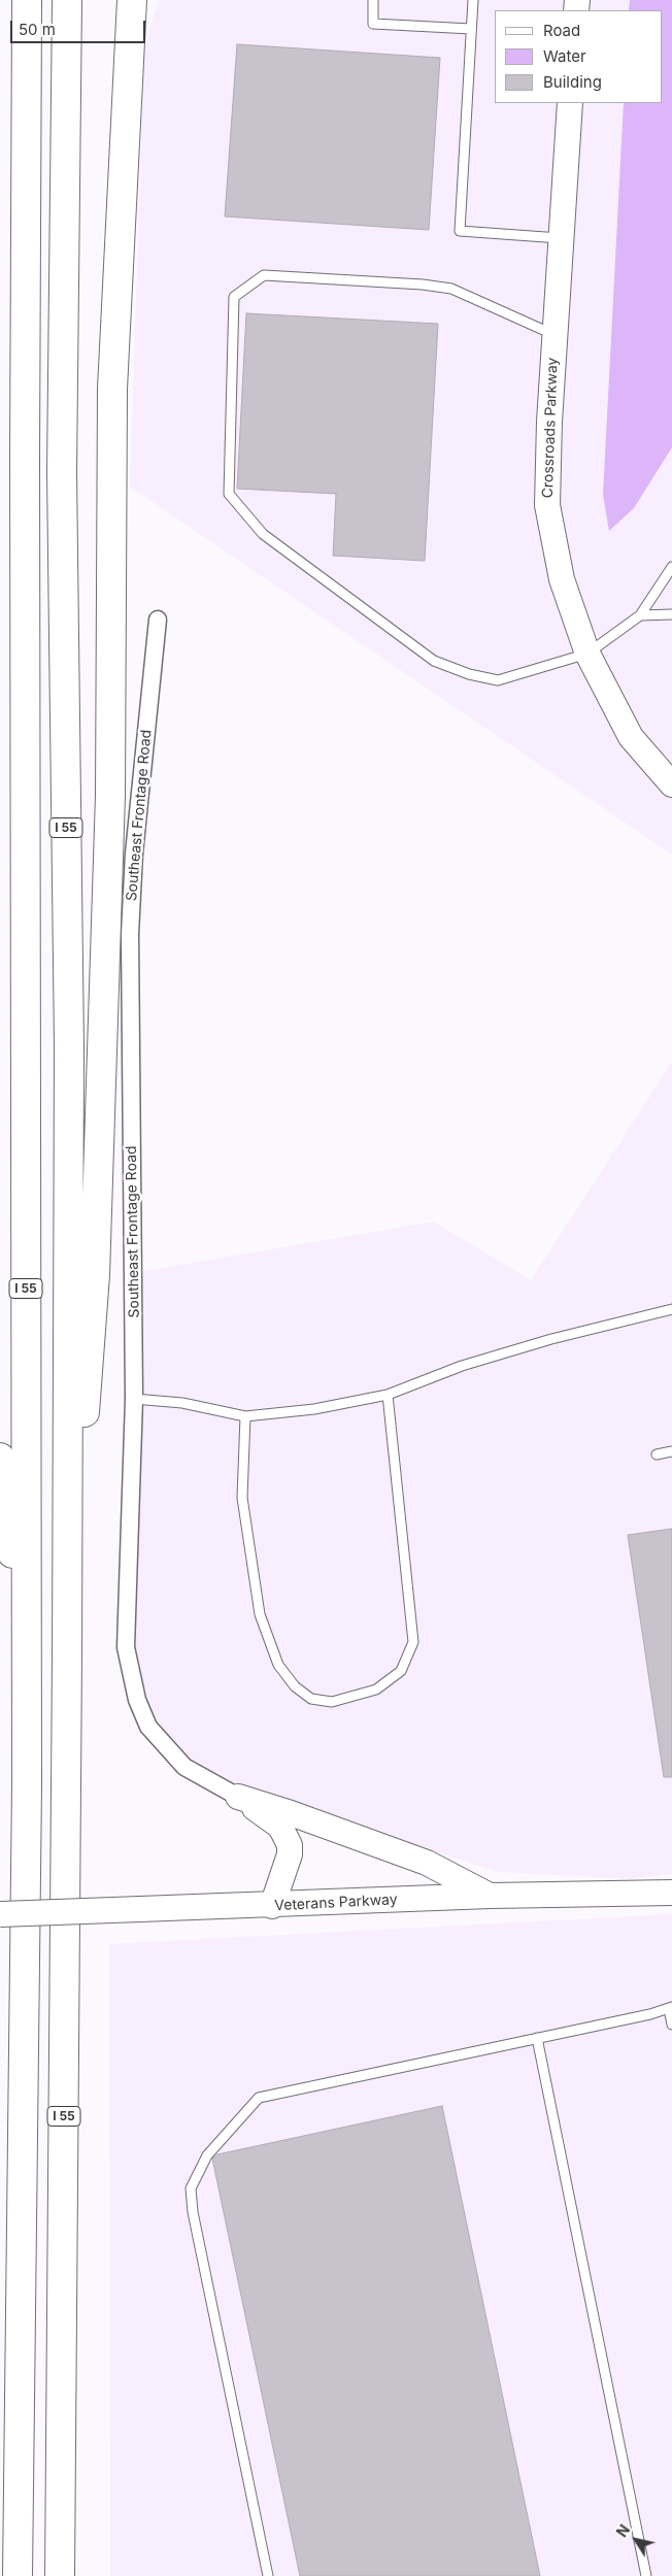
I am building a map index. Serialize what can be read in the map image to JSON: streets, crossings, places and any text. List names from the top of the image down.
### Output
{
  "streets": {
    "highway": ["I 55"],
    "main road": ["Crossroads Parkway", "Veterans Parkway"],
    "street": ["Southeast Frontage Road"]
  },
  "legend": ["Road", "Water", "Building"],
  "scale_bar": "50 m",
  "north": "top left"
}
